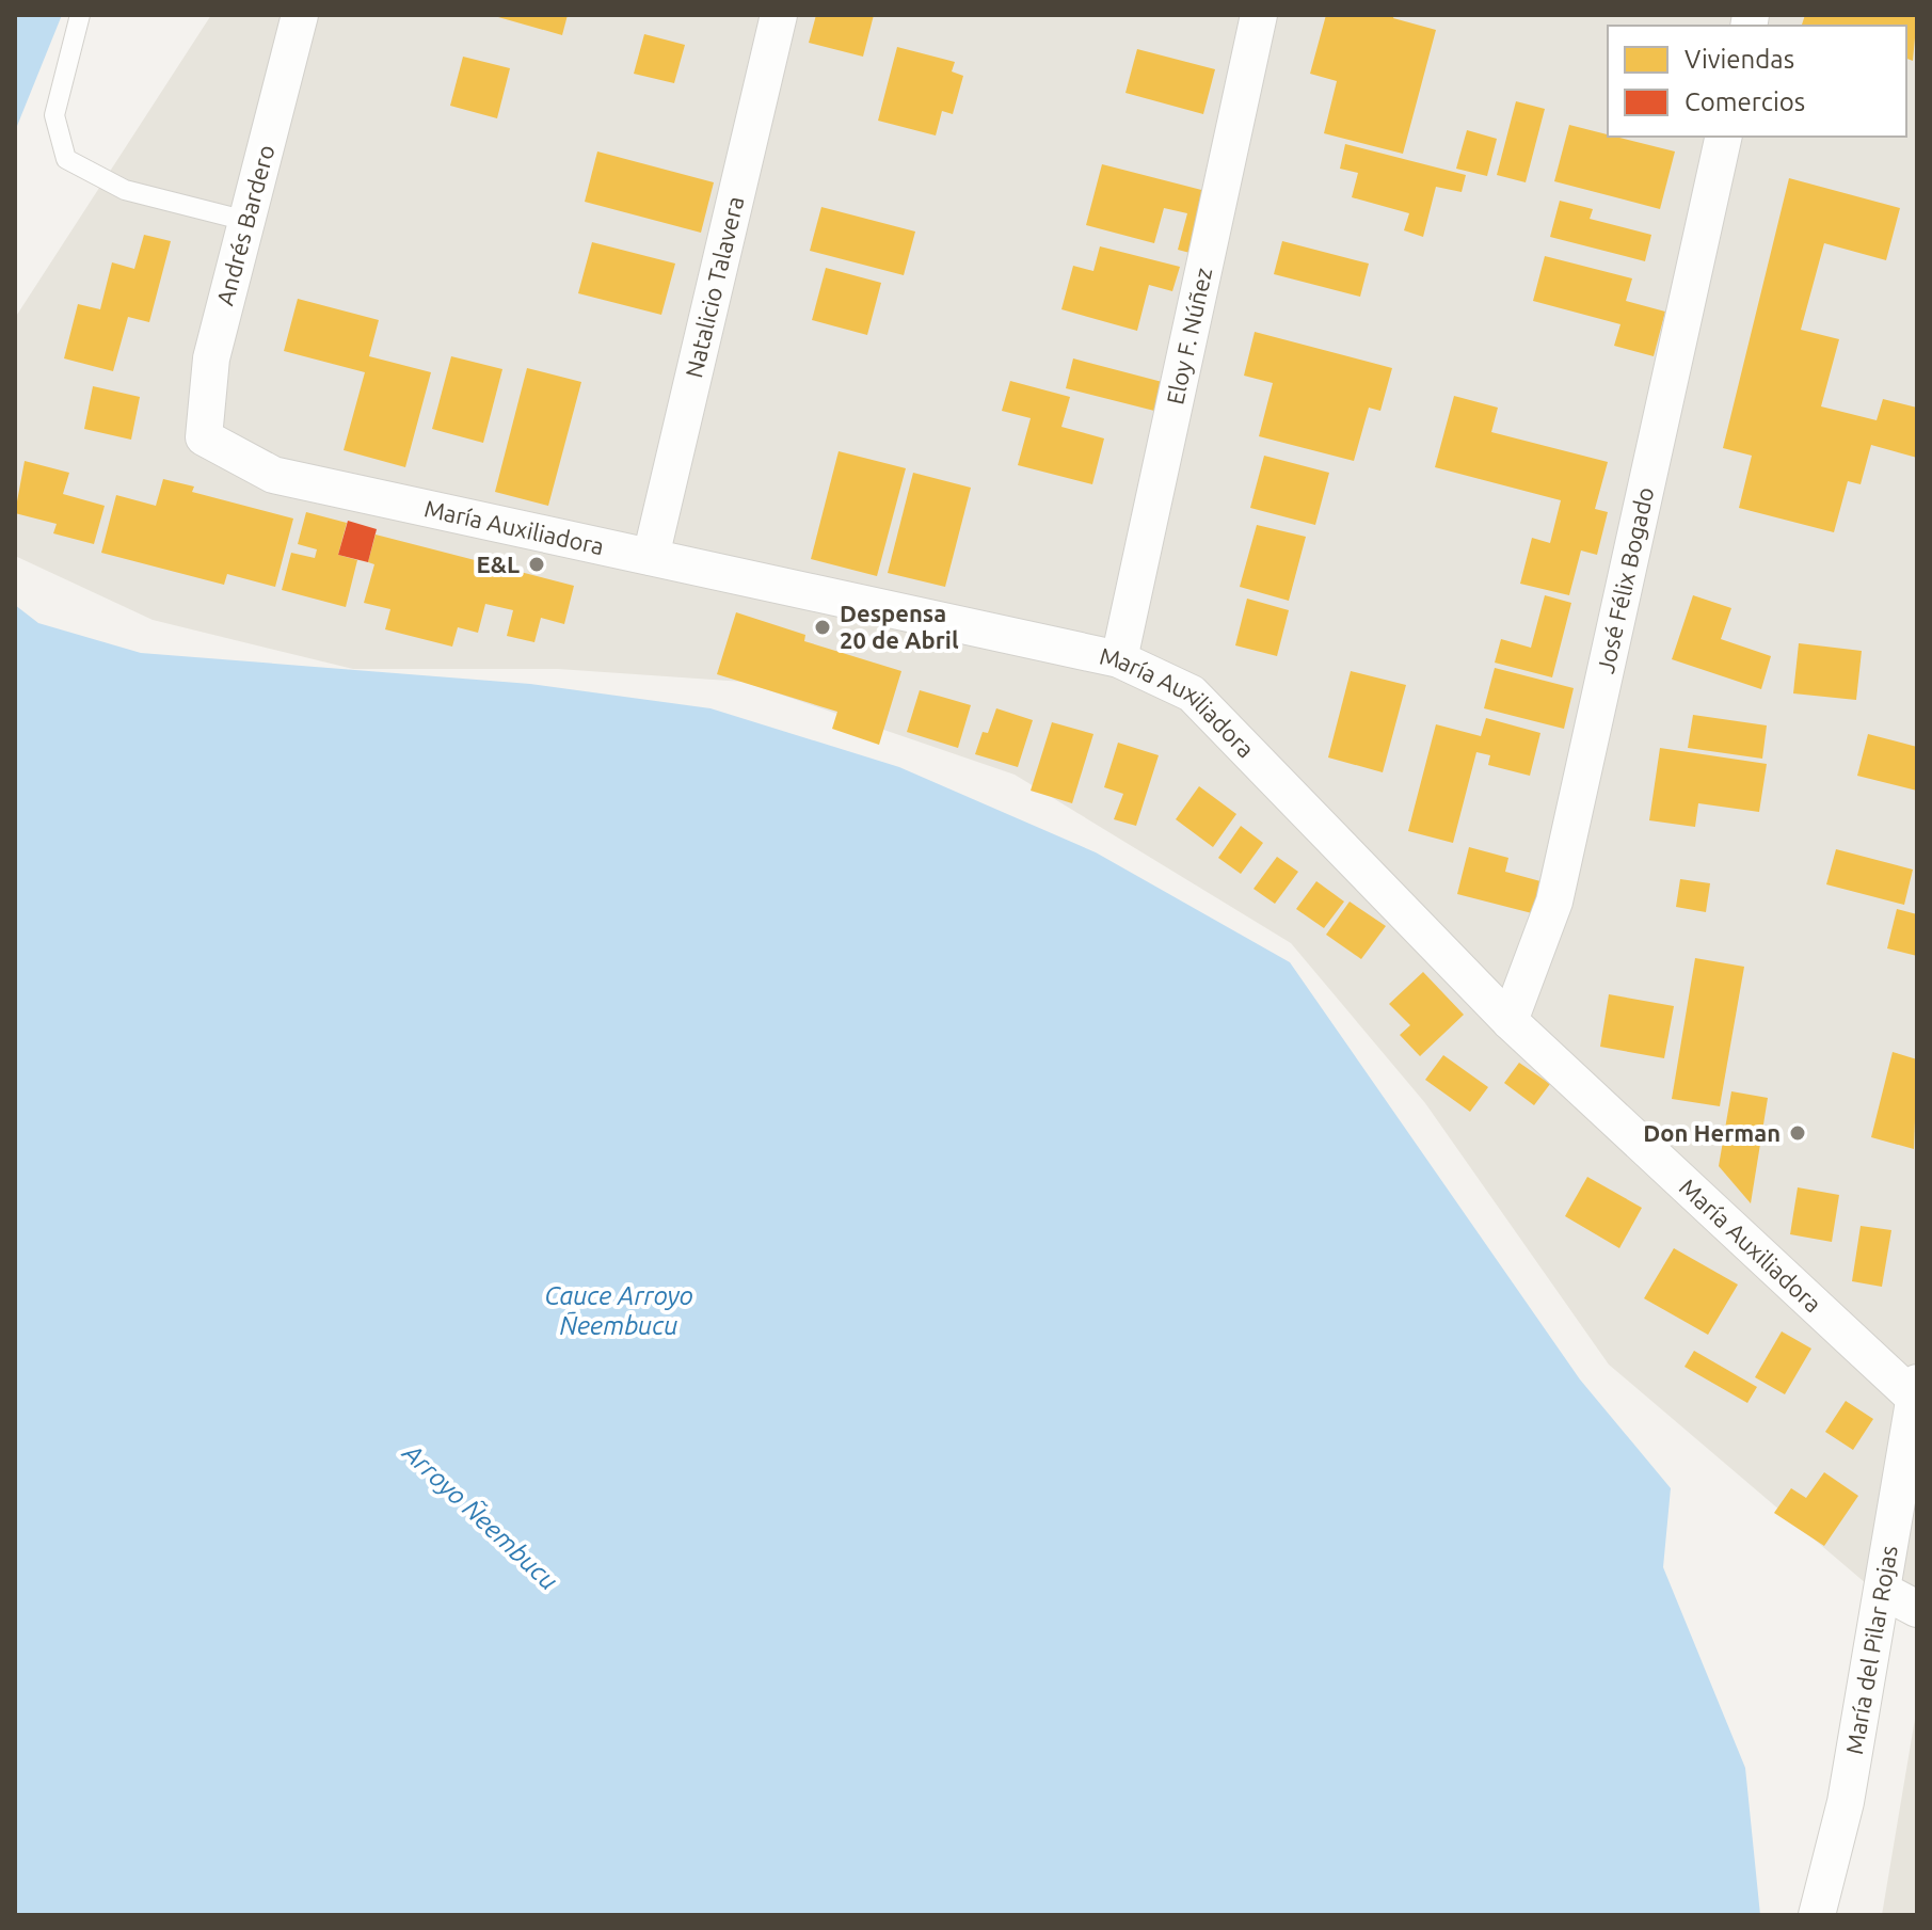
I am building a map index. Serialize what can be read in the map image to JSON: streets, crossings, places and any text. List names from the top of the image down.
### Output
{
  "streets": {
    "street": [
      "Andrés Bardero",
      "Natalicio Talavera",
      "Eloy F. Núñez",
      "María Auxiliadora",
      "José Félix Bogado",
      "María del Pilar Rojas"
    ]
  },
  "crossings": [
    ["Andrés Bardero", "María Auxiliadora"],
    ["Natalicio Talavera", "María Auxiliadora"],
    ["Eloy F. Núñez", "María Auxiliadora"],
    ["María Auxiliadora", "José Félix Bogado"],
    ["María Auxiliadora", "María del Pilar Rojas"]
  ],
  "water": ["Cauce Arroyo Ñeembucu", "Arroyo Ñeembucu"],
  "places": ["E&L", "Despensa 20 de Abril", "Don Herman"],
  "legend": ["Viviendas", "Comercios"]
}
